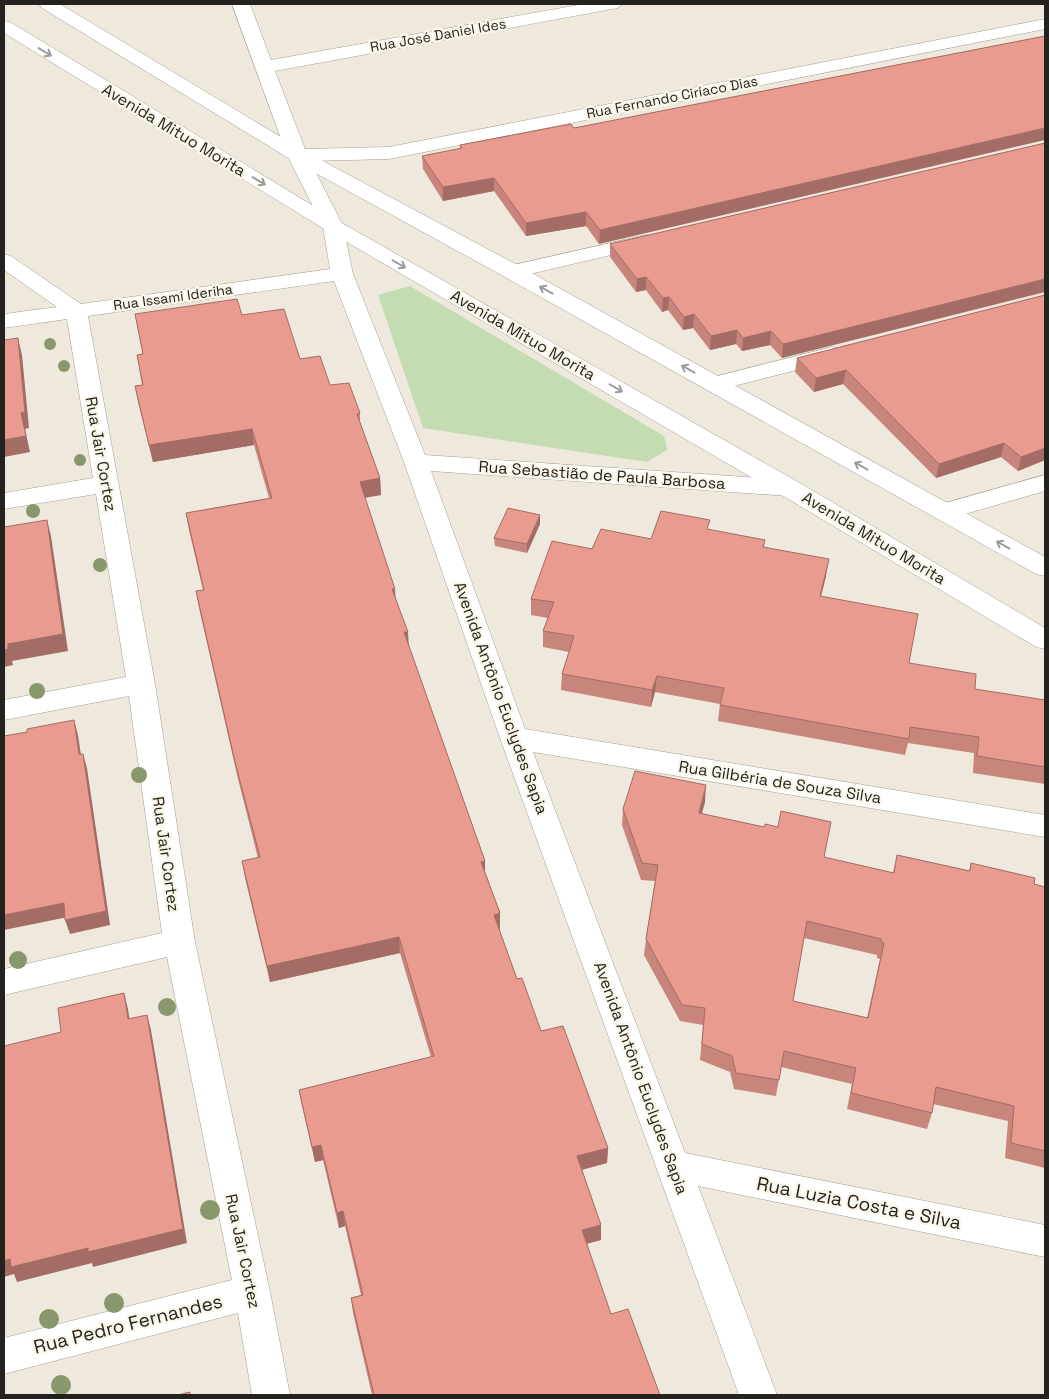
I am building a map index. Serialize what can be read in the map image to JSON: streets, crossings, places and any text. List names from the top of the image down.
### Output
{
  "streets": {
    "street": [
      "Rua José Daniel Ides",
      "Rua Fernando Ciríaco Dias",
      "Avenida Mituo Morita",
      "Rua Issami Ideriha",
      "Rua Jair Cortez",
      "Rua Sebastião de Paula Barbosa",
      "Avenida Antônio Euclydes Sapia",
      "Rua Gilbéria de Souza Silva",
      "Rua Luzia Costa e Silva",
      "Rua Pedro Fernandes"
    ]
  },
  "crossings": [
    ["Rua José Daniel Ides", "Avenida Antônio Euclydes Sapia"],
    ["Rua Fernando Ciríaco Dias", "Avenida Antônio Euclydes Sapia"],
    ["Avenida Mituo Morita", "Rua Sebastião de Paula Barbosa"],
    ["Avenida Mituo Morita", "Avenida Antônio Euclydes Sapia"],
    ["Rua Issami Ideriha", "Rua Jair Cortez"],
    ["Rua Issami Ideriha", "Avenida Antônio Euclydes Sapia"],
    ["Rua Jair Cortez", "Rua Pedro Fernandes"],
    ["Rua Sebastião de Paula Barbosa", "Avenida Antônio Euclydes Sapia"],
    ["Avenida Antônio Euclydes Sapia", "Rua Gilbéria de Souza Silva"],
    ["Avenida Antônio Euclydes Sapia", "Rua Luzia Costa e Silva"]
  ]
}
